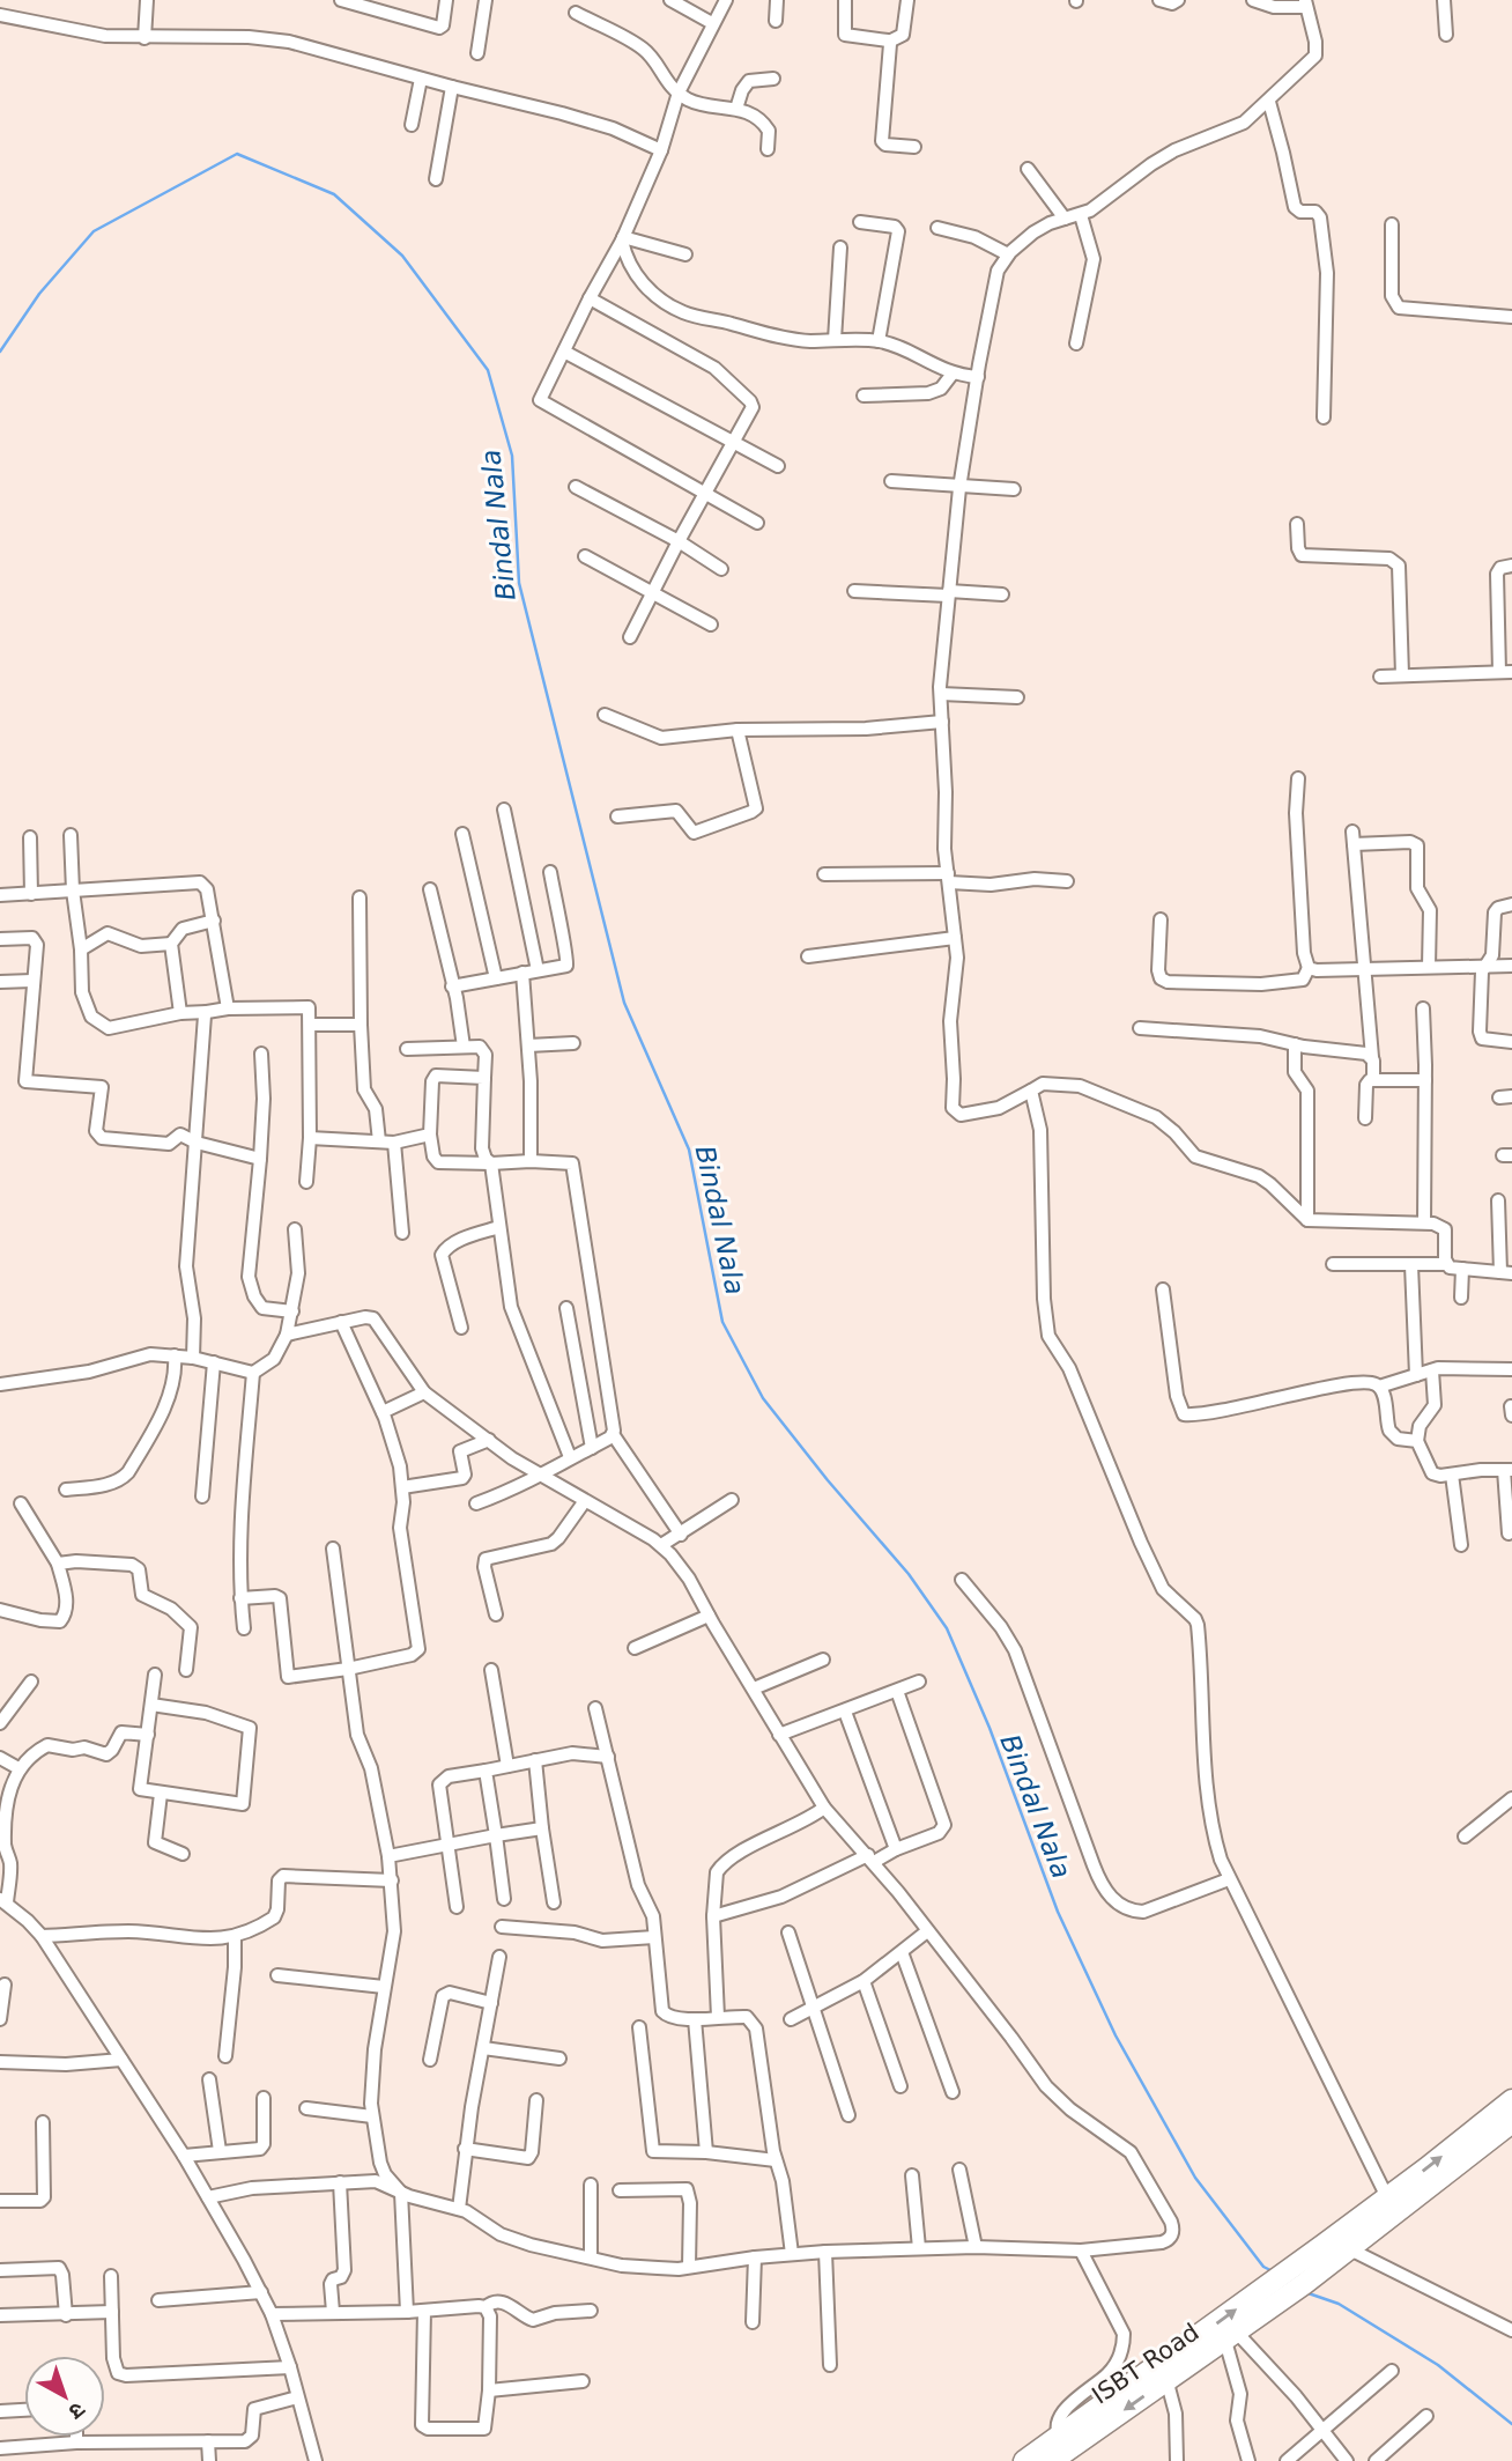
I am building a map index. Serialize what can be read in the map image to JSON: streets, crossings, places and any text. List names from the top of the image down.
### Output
{
  "streets": {
    "highway": ["ISBT Road"]
  },
  "water": ["Bindal Nala"],
  "north": "bottom right"
}
